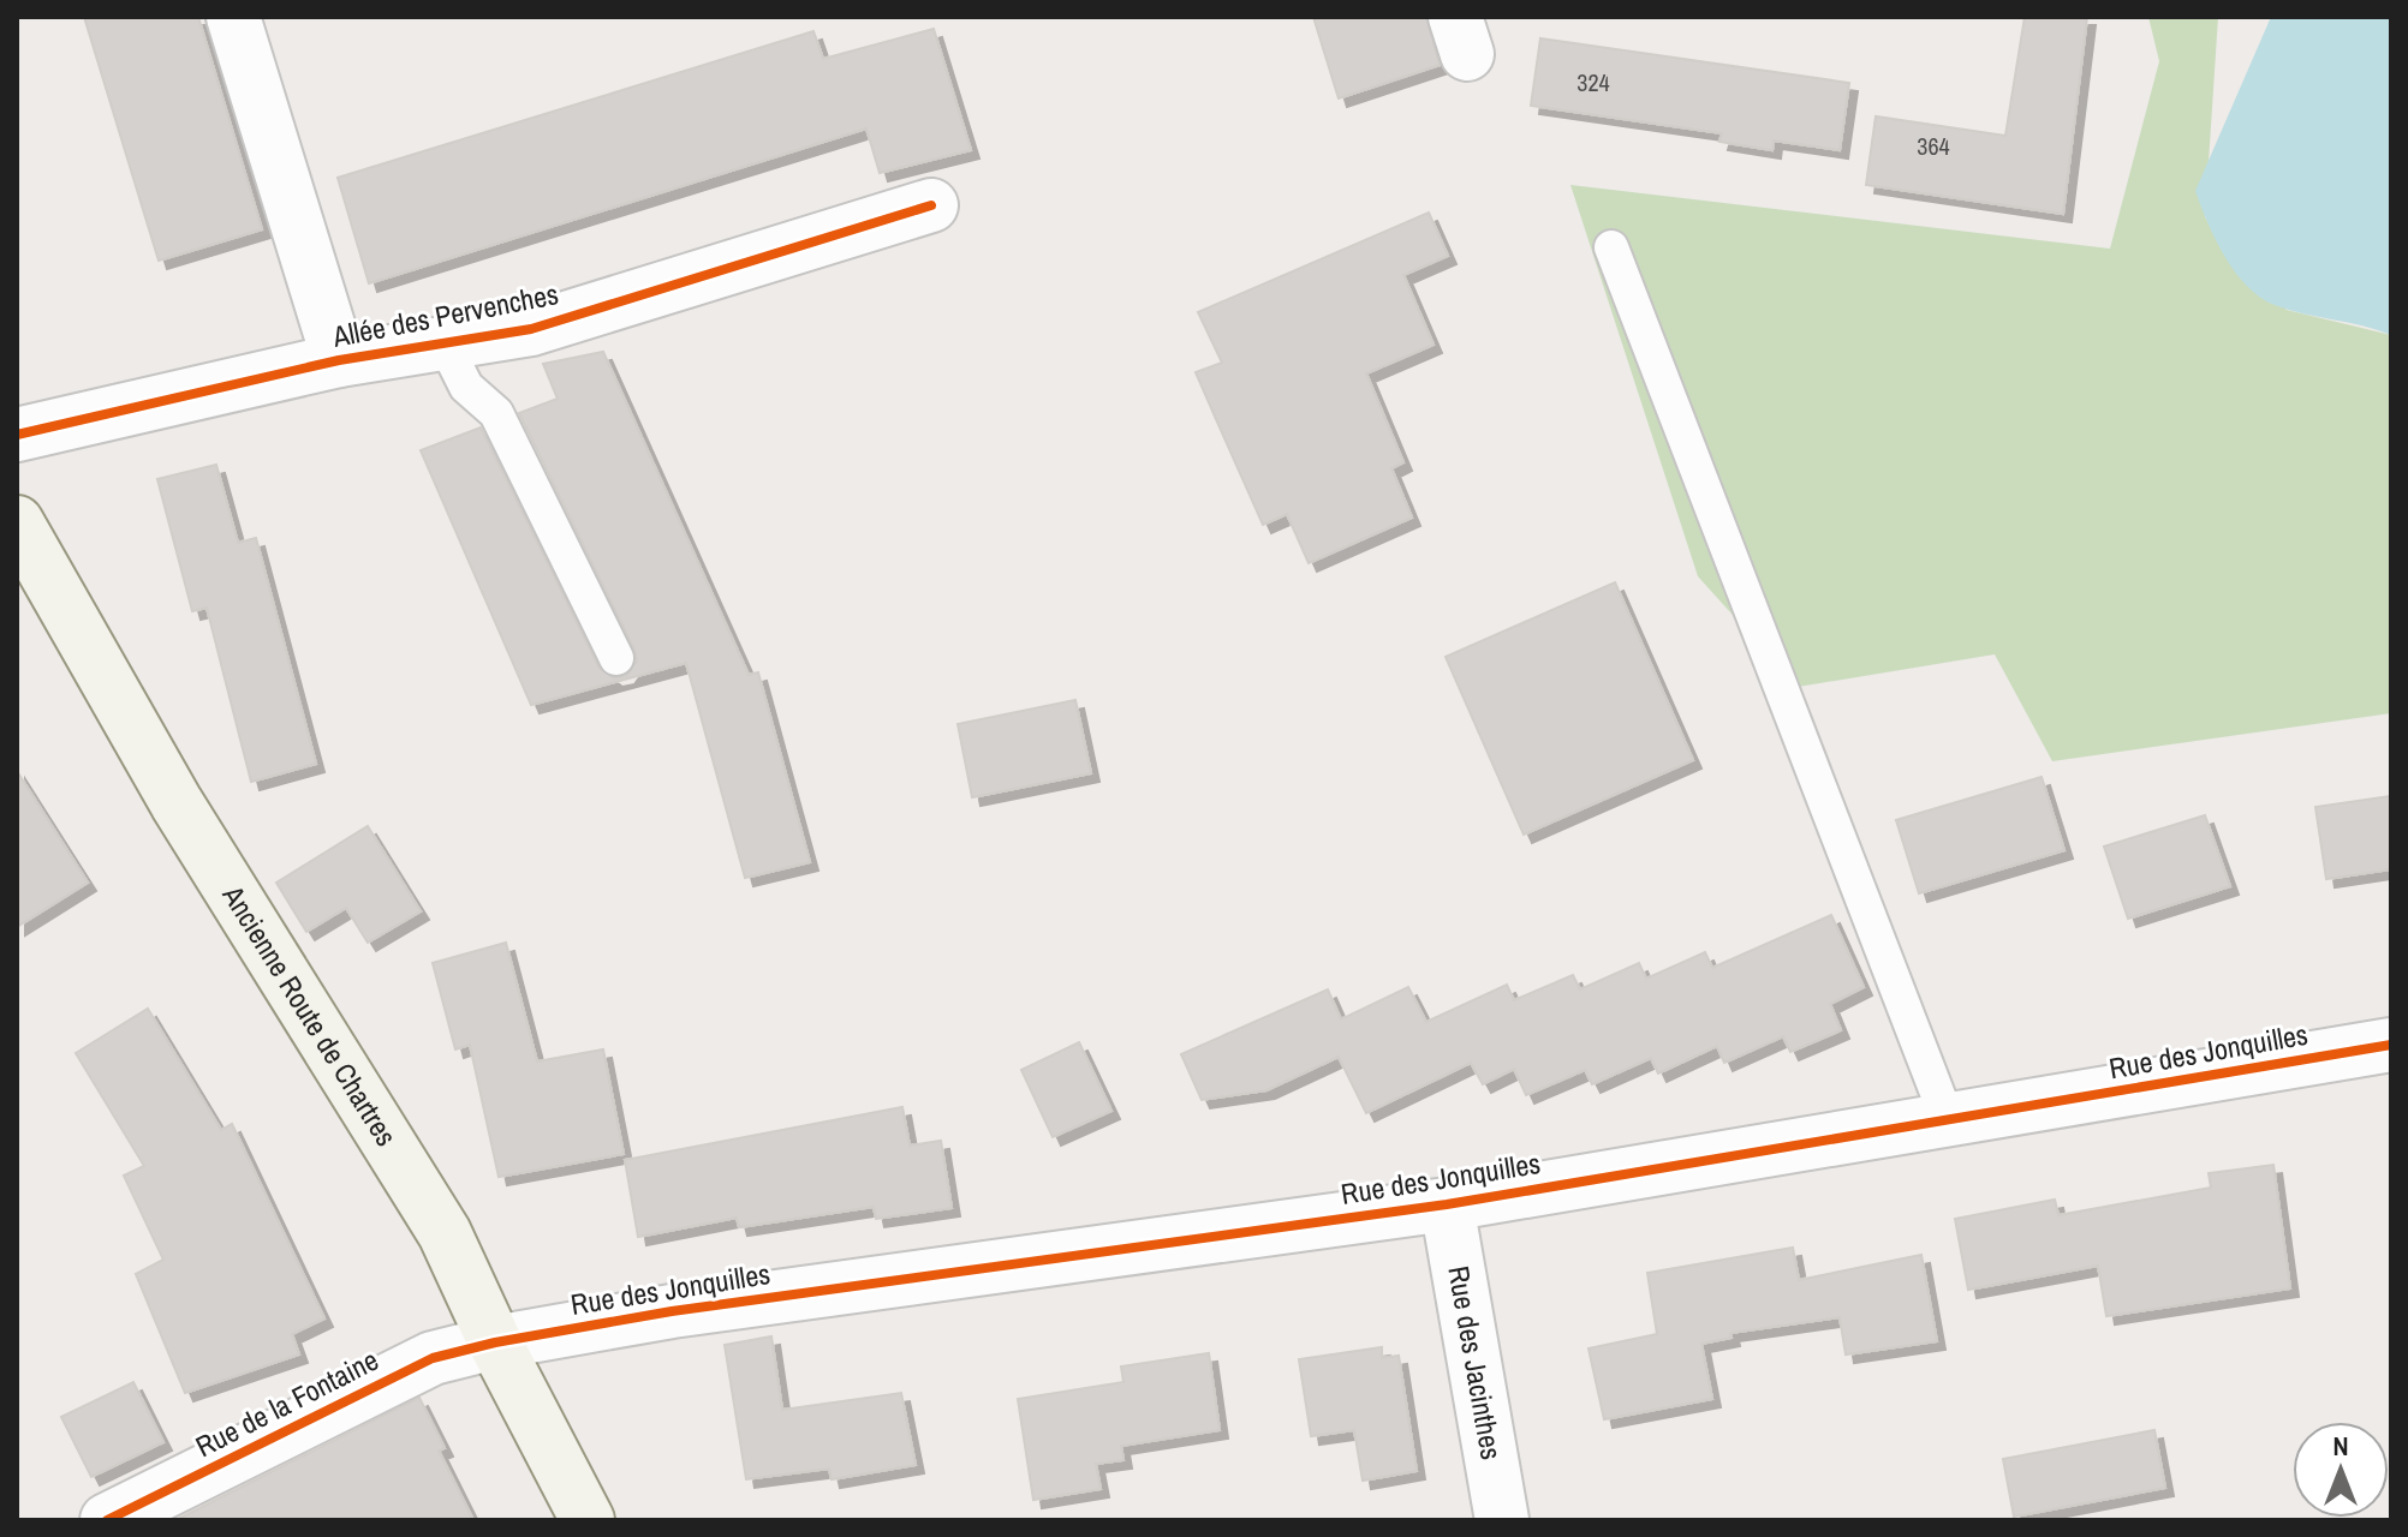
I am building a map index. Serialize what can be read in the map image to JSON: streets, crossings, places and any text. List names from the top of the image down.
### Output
{
  "streets": {
    "main road": ["Ancienne Route de Chartres"],
    "street": [
      "Allée des Pervenches",
      "Rue des Jonquilles",
      "Rue des Jacinthes",
      "Rue de la Fontaine"
    ]
  },
  "crossings": [
    ["Ancienne Route de Chartres", "Rue des Jonquilles"],
    ["Ancienne Route de Chartres", "Rue de la Fontaine"],
    ["Rue des Jonquilles", "Rue des Jacinthes"],
    ["Rue des Jonquilles", "Rue de la Fontaine"]
  ],
  "house_numbers": ["324", "364"],
  "north": "top"
}
